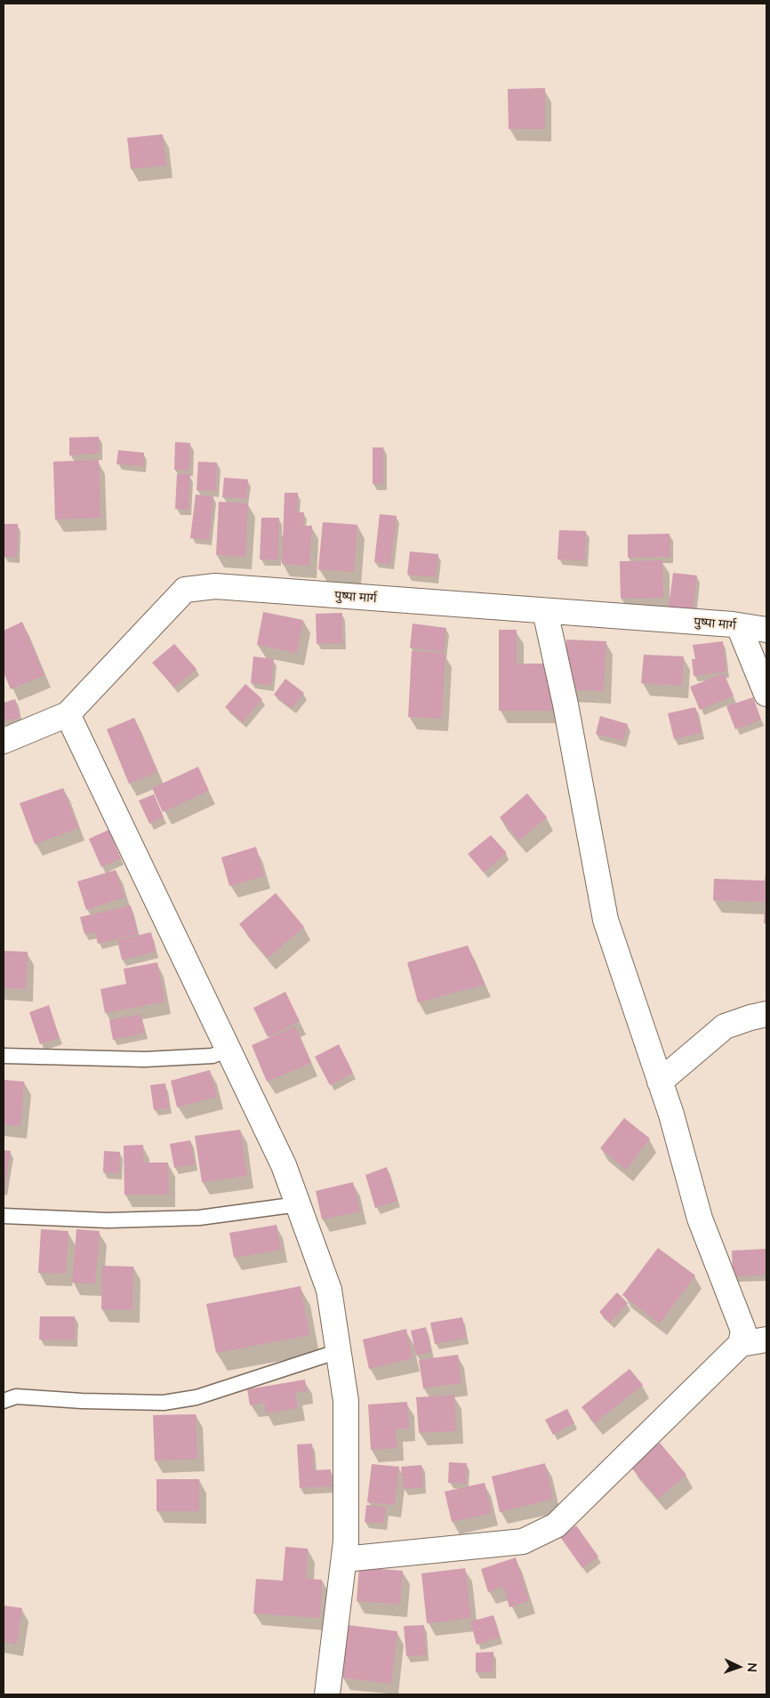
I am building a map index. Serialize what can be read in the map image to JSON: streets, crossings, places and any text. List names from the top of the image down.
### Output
{
  "streets": {
    "street": ["पुष्पा मार्ग"]
  },
  "north": "right"
}
